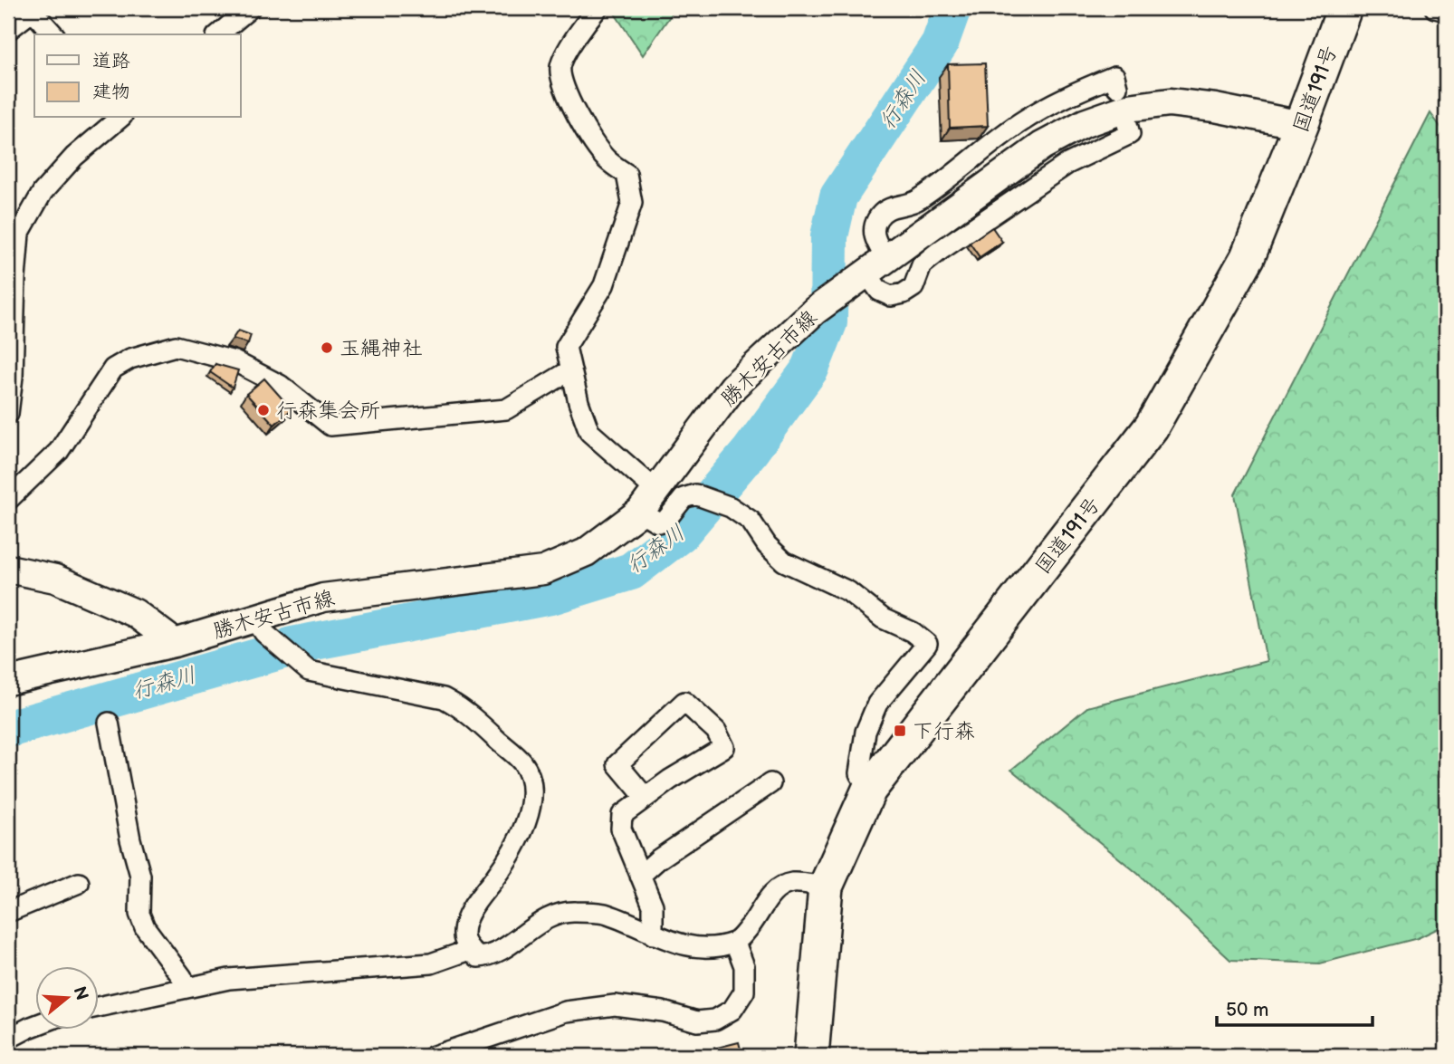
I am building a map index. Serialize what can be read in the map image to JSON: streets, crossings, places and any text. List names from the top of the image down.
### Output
{
  "streets": {
    "highway": ["国道191号"],
    "main road": ["勝木安古市線"]
  },
  "crossings": [
    ["国道191号", "勝木安古市線"]
  ],
  "water": ["行森川"],
  "places": {
    "other": ["玉縄神社", "行森集会所"],
    "transit": ["下行森"]
  },
  "legend": ["道路", "建物"],
  "scale_bar": "50 m",
  "north": "right"
}
